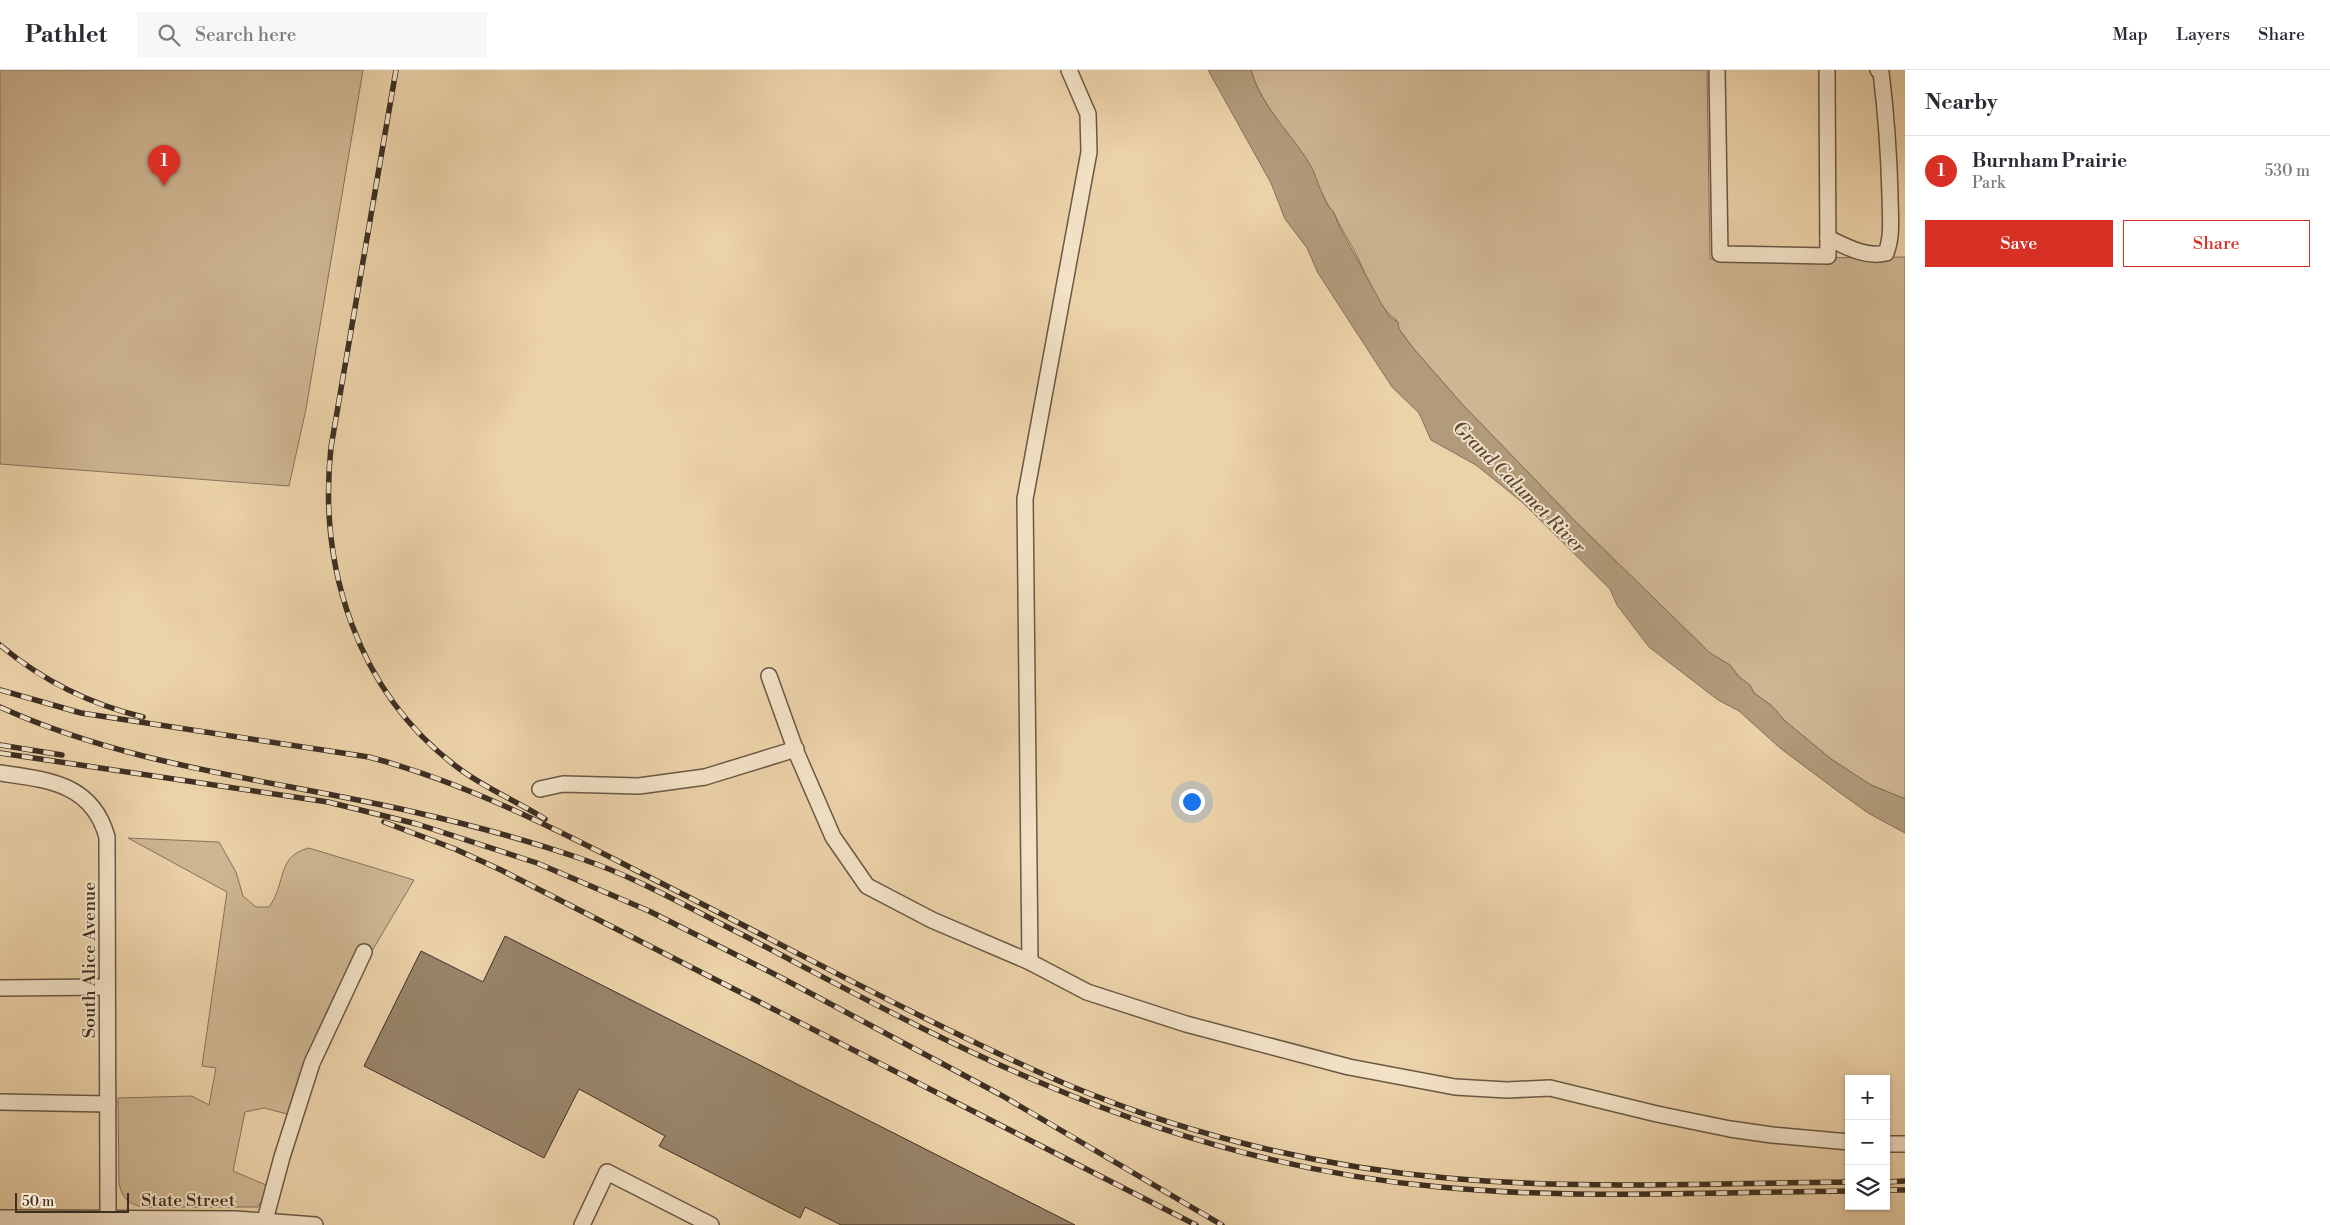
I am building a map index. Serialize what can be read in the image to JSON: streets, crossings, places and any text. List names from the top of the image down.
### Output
{
  "streets": {
    "street": ["South Alice Avenue", "State Street"]
  },
  "crossings": [
    ["South Alice Avenue", "State Street"]
  ],
  "water": ["Grand Calumet River"],
  "scale_bar": "50 m",
  "page": {
    "header": "Pathlet",
    "search": "Search here",
    "nav": ["Map", "Layers", "Share"],
    "heading": "Nearby",
    "list": [
      {
        "mark": "1",
        "name": "Burnham Prairie",
        "note": "Park",
        "value": "530 m"
      }
    ],
    "pins": "1",
    "buttons": ["Save", "Share"],
    "map_buttons": ["+", "−"],
    "scale": "50 m"
  }
}
